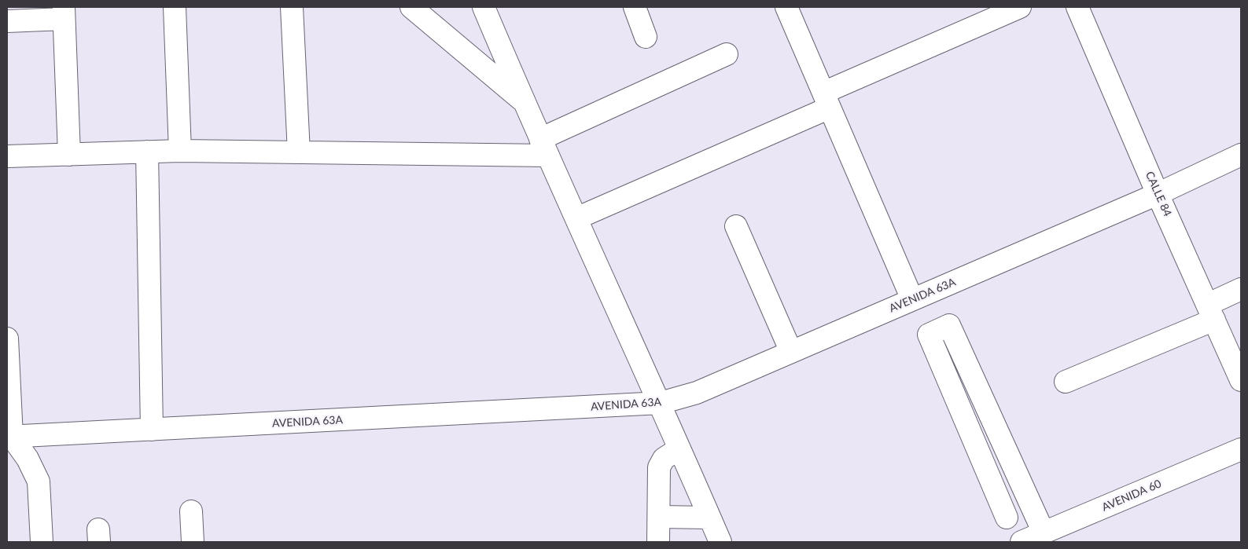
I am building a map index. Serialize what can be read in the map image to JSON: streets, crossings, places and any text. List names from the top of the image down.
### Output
{
  "streets": {
    "street": ["CALLE 84", "AVENIDA 63A", "AVENIDA 60"]
  },
  "crossings": [
    ["CALLE 84", "AVENIDA 63A"]
  ]
}
